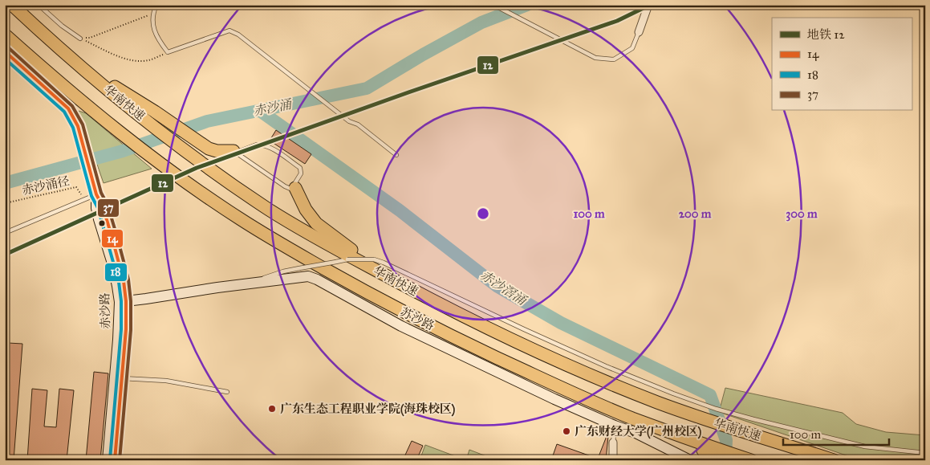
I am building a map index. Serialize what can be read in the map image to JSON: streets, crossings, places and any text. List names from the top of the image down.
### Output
{
  "streets": {
    "highway": ["华南快速"],
    "main road": ["赤沙路", "苏沙路"],
    "path": ["赤沙涌径"]
  },
  "crossings": [
    ["赤沙路", "苏沙路"]
  ],
  "water": ["赤沙涌", "赤沙滘涌"],
  "places": ["广东生态工程职业学院(海珠校区)", "广东财经大学(广州校区)"],
  "lines": [
    "metro line 12",
    "transit line 37",
    "transit line 14",
    "transit line 18"
  ],
  "legend": [
    "地铁 12",
    "14",
    "18",
    "37"
  ],
  "scale_bar": "100 m",
  "rings": ["100 m", "200 m", "300 m"]
}
